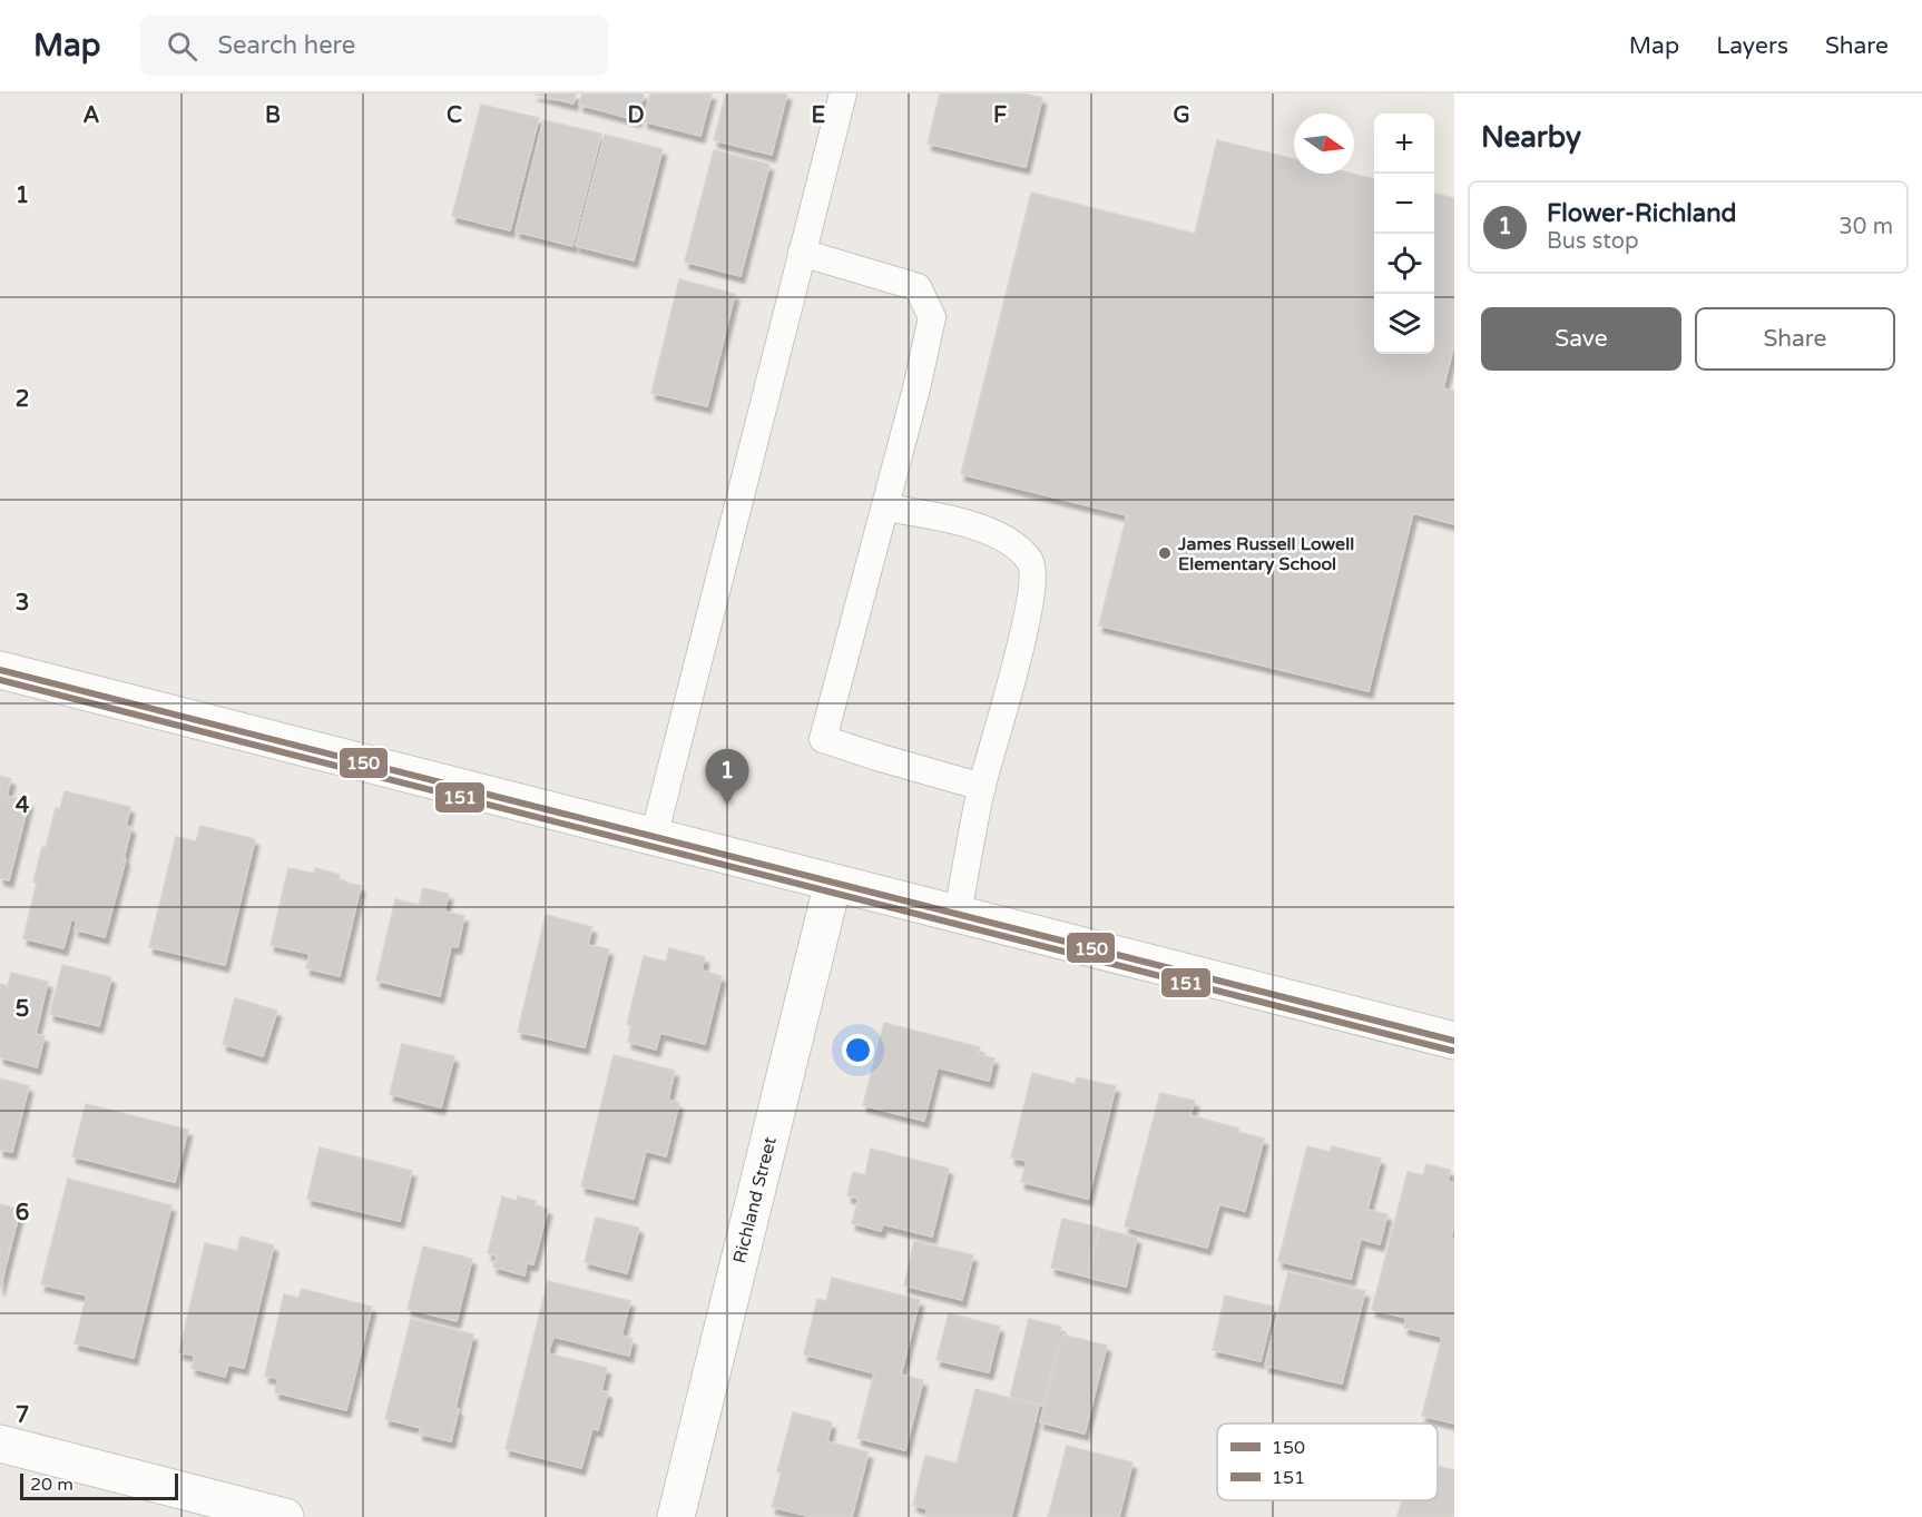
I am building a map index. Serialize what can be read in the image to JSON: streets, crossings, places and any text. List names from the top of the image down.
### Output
{
  "streets": {
    "street": ["Richland Street"]
  },
  "places": ["James Russell Lowell Elementary School"],
  "lines": ["transit line 150", "transit line 151"],
  "legend": ["150", "151"],
  "scale_bar": "20 m",
  "north": "right",
  "page": {
    "header": "Map",
    "search": "Search here",
    "nav": ["Map", "Layers", "Share"],
    "heading": "Nearby",
    "map_buttons": ["+", "−"],
    "list": [
      {
        "mark": "1",
        "name": "Flower-Richland",
        "note": "Bus stop",
        "value": "30 m"
      }
    ],
    "buttons": ["Save", "Share"],
    "pins": "1",
    "scale": "20 m"
  },
  "grid": {
    "columns": [
      "A",
      "B",
      "C",
      "D",
      "E",
      "F",
      "G"
    ],
    "rows": [
      "1",
      "2",
      "3",
      "4",
      "5",
      "6",
      "7"
    ]
  }
}
